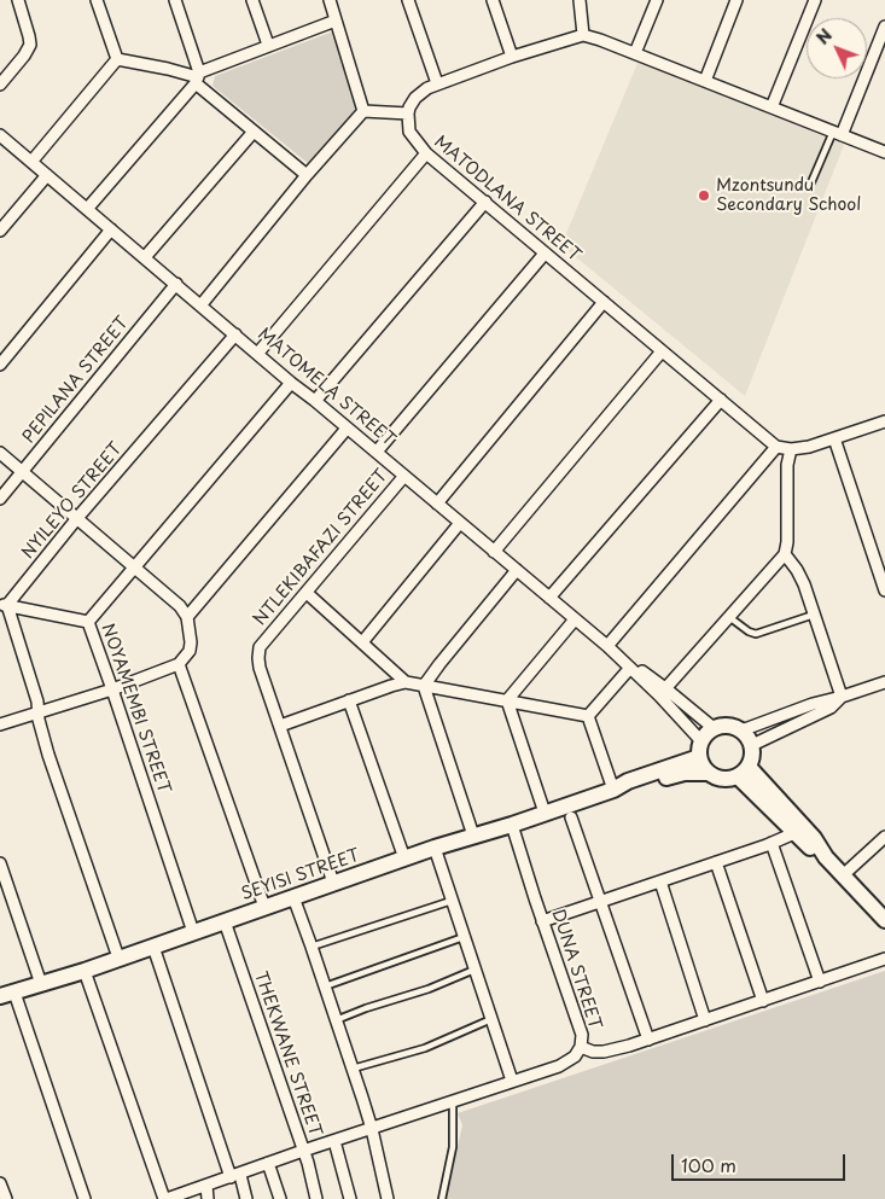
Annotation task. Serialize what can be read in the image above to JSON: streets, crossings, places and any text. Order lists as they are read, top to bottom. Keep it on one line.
{"streets":{"street":["MATODLANA STREET","PEPILANA STREET","MATOMELA STREET","NYILEYO STREET","NTLEKIBAFAZI STREET","NOYAMEMBI STREET","SEYISI STREET","DUNA STREET","THEKWANE STREET"]},"crossings":[["PEPILANA STREET","MATOMELA STREET"],["MATOMELA STREET","NYILEYO STREET"],["MATOMELA STREET","NTLEKIBAFAZI STREET"],["MATOMELA STREET","NOYAMEMBI STREET"],["MATOMELA STREET","SEYISI STREET"],["NTLEKIBAFAZI STREET","SEYISI STREET"],["NOYAMEMBI STREET","SEYISI STREET"],["SEYISI STREET","DUNA STREET"],["SEYISI STREET","THEKWANE STREET"],["DUNA STREET","THEKWANE STREET"]],"places":["Mzontsundu Secondary School"],"scale_bar":"100 m","north":"top left"}
